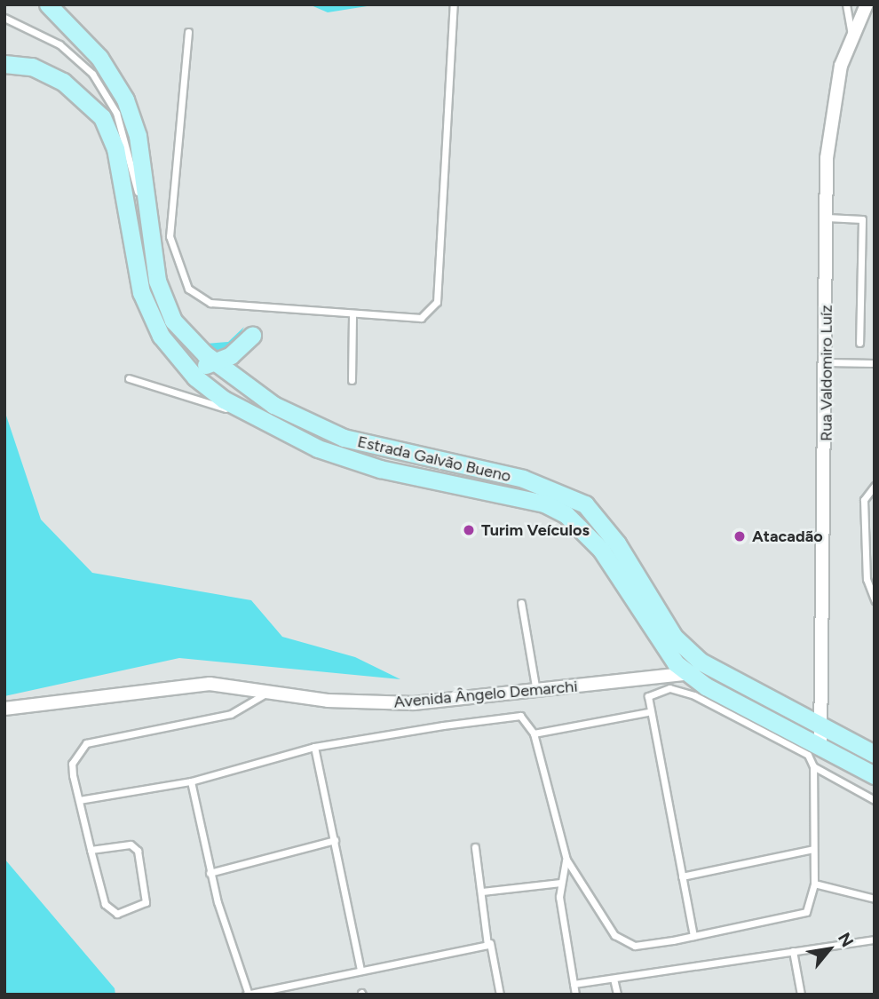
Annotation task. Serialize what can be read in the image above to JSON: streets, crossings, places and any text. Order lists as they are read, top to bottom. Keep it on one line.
{"streets":{"main road":["Estrada Galvão Bueno"],"street":["Rua Valdomiro Luíz","Avenida Ângelo Demarchi"]},"crossings":[["Estrada Galvão Bueno","Avenida Ângelo Demarchi"]],"places":["Turim Veículos","Atacadão"],"north":"top right"}
